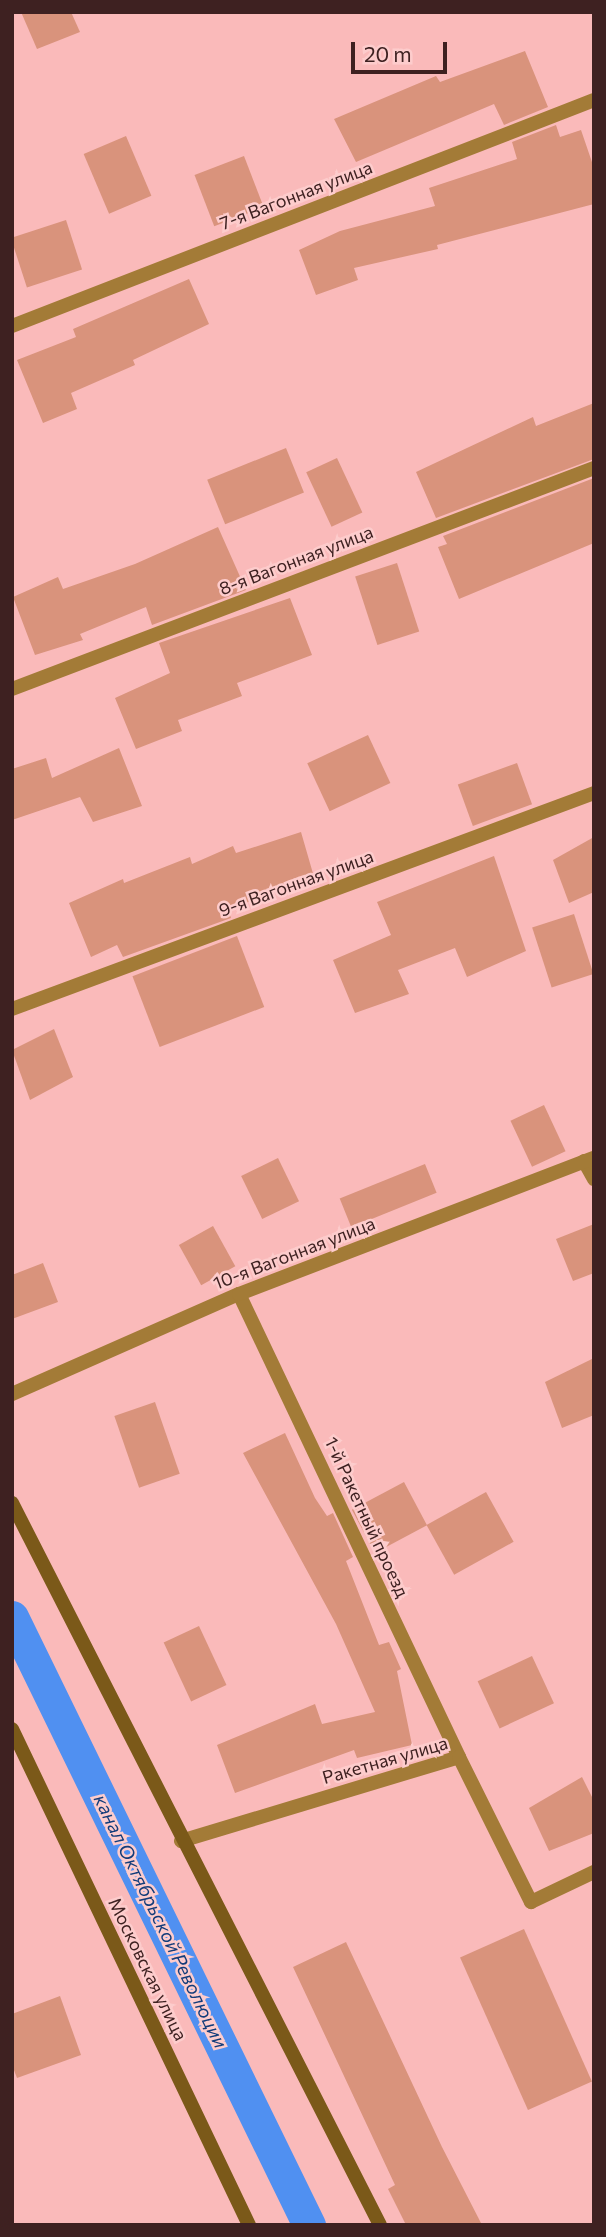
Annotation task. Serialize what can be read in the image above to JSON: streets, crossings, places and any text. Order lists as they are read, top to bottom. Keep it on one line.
{"streets":{"main road":["Московская улица"],"street":["7-я Вагонная улица","8-я Вагонная улица","9-я Вагонная улица","10-я Вагонная улица","1-й Ракетный проезд","Ракетная улица"]},"crossings":[["10-я Вагонная улица","1-й Ракетный проезд"],["1-й Ракетный проезд","Ракетная улица"]],"water":["канал Октябрьской Революции"],"scale_bar":"20 m"}
